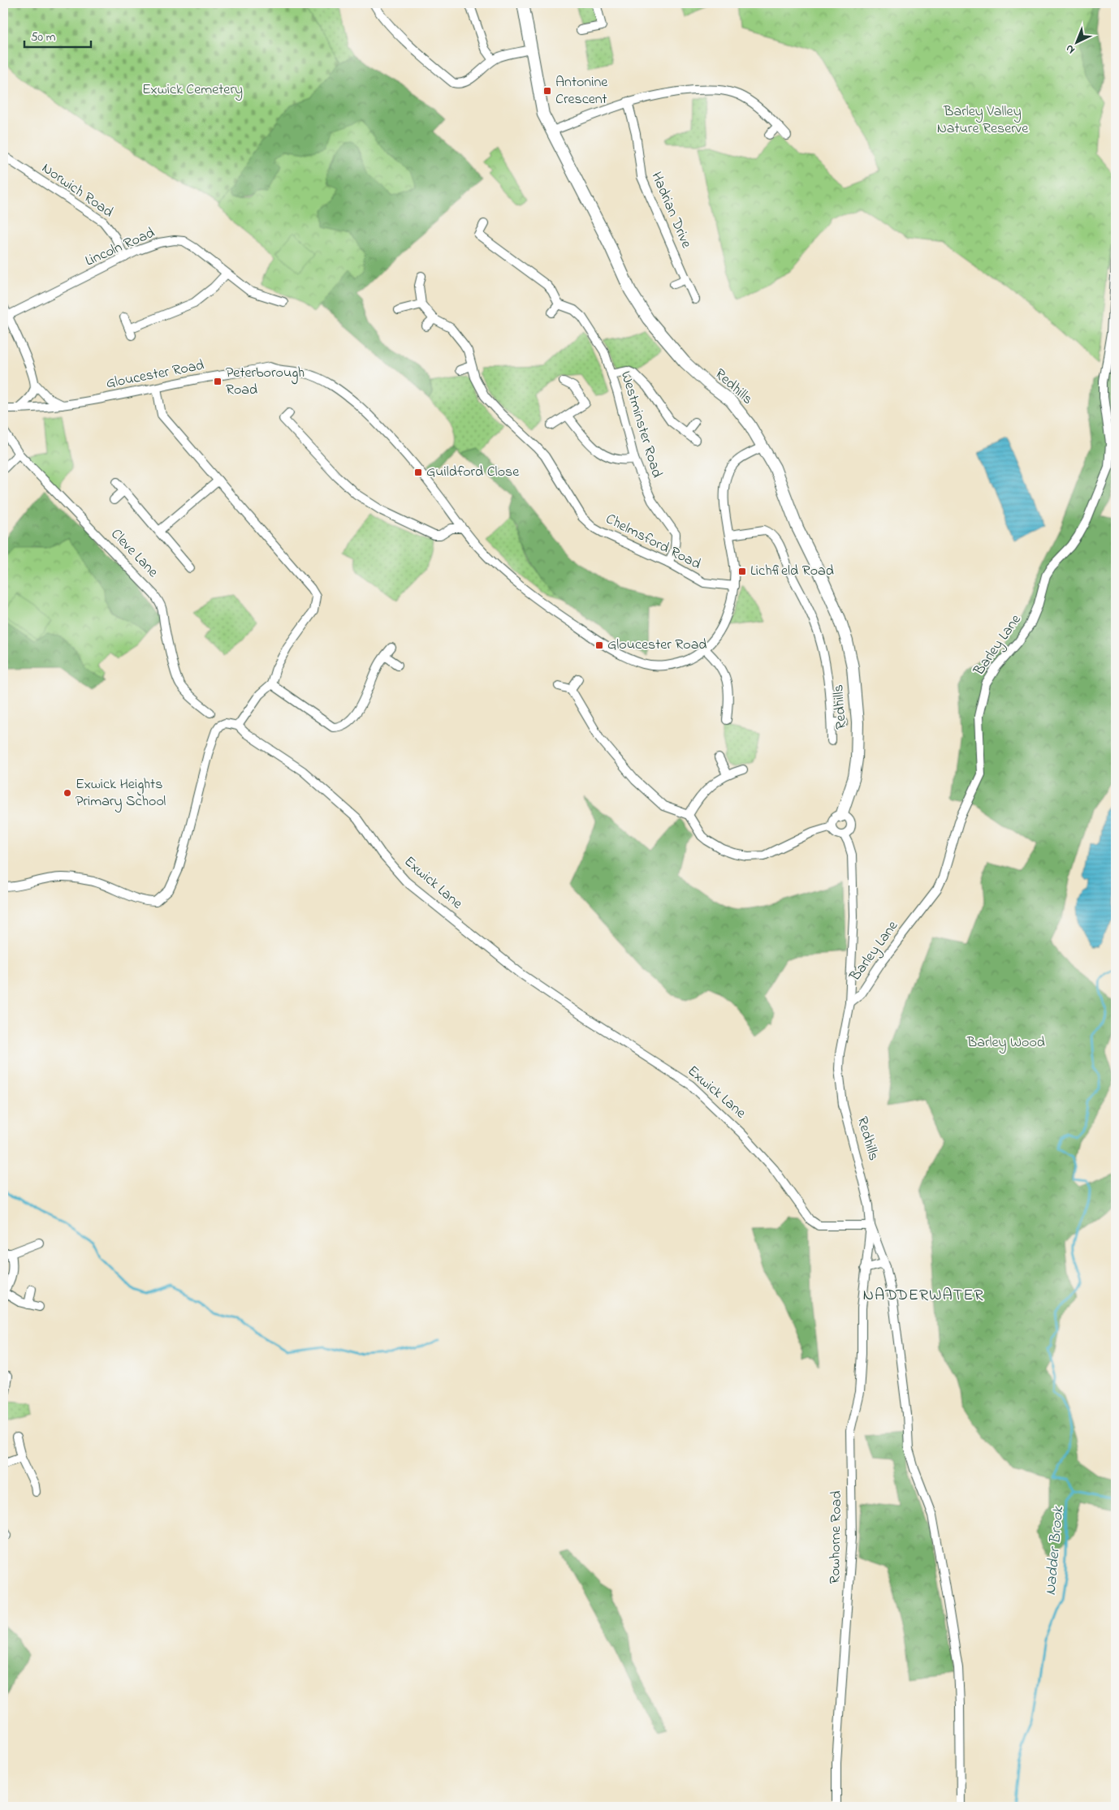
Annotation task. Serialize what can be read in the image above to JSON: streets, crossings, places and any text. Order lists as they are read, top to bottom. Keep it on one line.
{"streets":{"street":["Norwich Road","Hadrian Drive","Lincoln Road","Gloucester Road","Redhills","Westminster Road","Chelmsford Road","Cleve Lane","Barley Lane","Exwick Lane","Rowhorne Road"]},"crossings":[["Norwich Road","Lincoln Road"],["Redhills","Barley Lane"],["Redhills","Exwick Lane"],["Redhills","Rowhorne Road"],["Westminster Road","Chelmsford Road"],["Exwick Lane","Rowhorne Road"]],"districts":["NADDERWATER"],"water":["Nadder Brook"],"parks":["Exwick Cemetery","Barley Valley Nature Reserve","Barley Wood"],"places":{"transit":["Antonine Crescent","Peterborough Road","Guildford Close","Lichfield Road","Gloucester Road"],"other":["Exwick Heights Primary School"]},"scale_bar":"50 m","north":"bottom left"}
